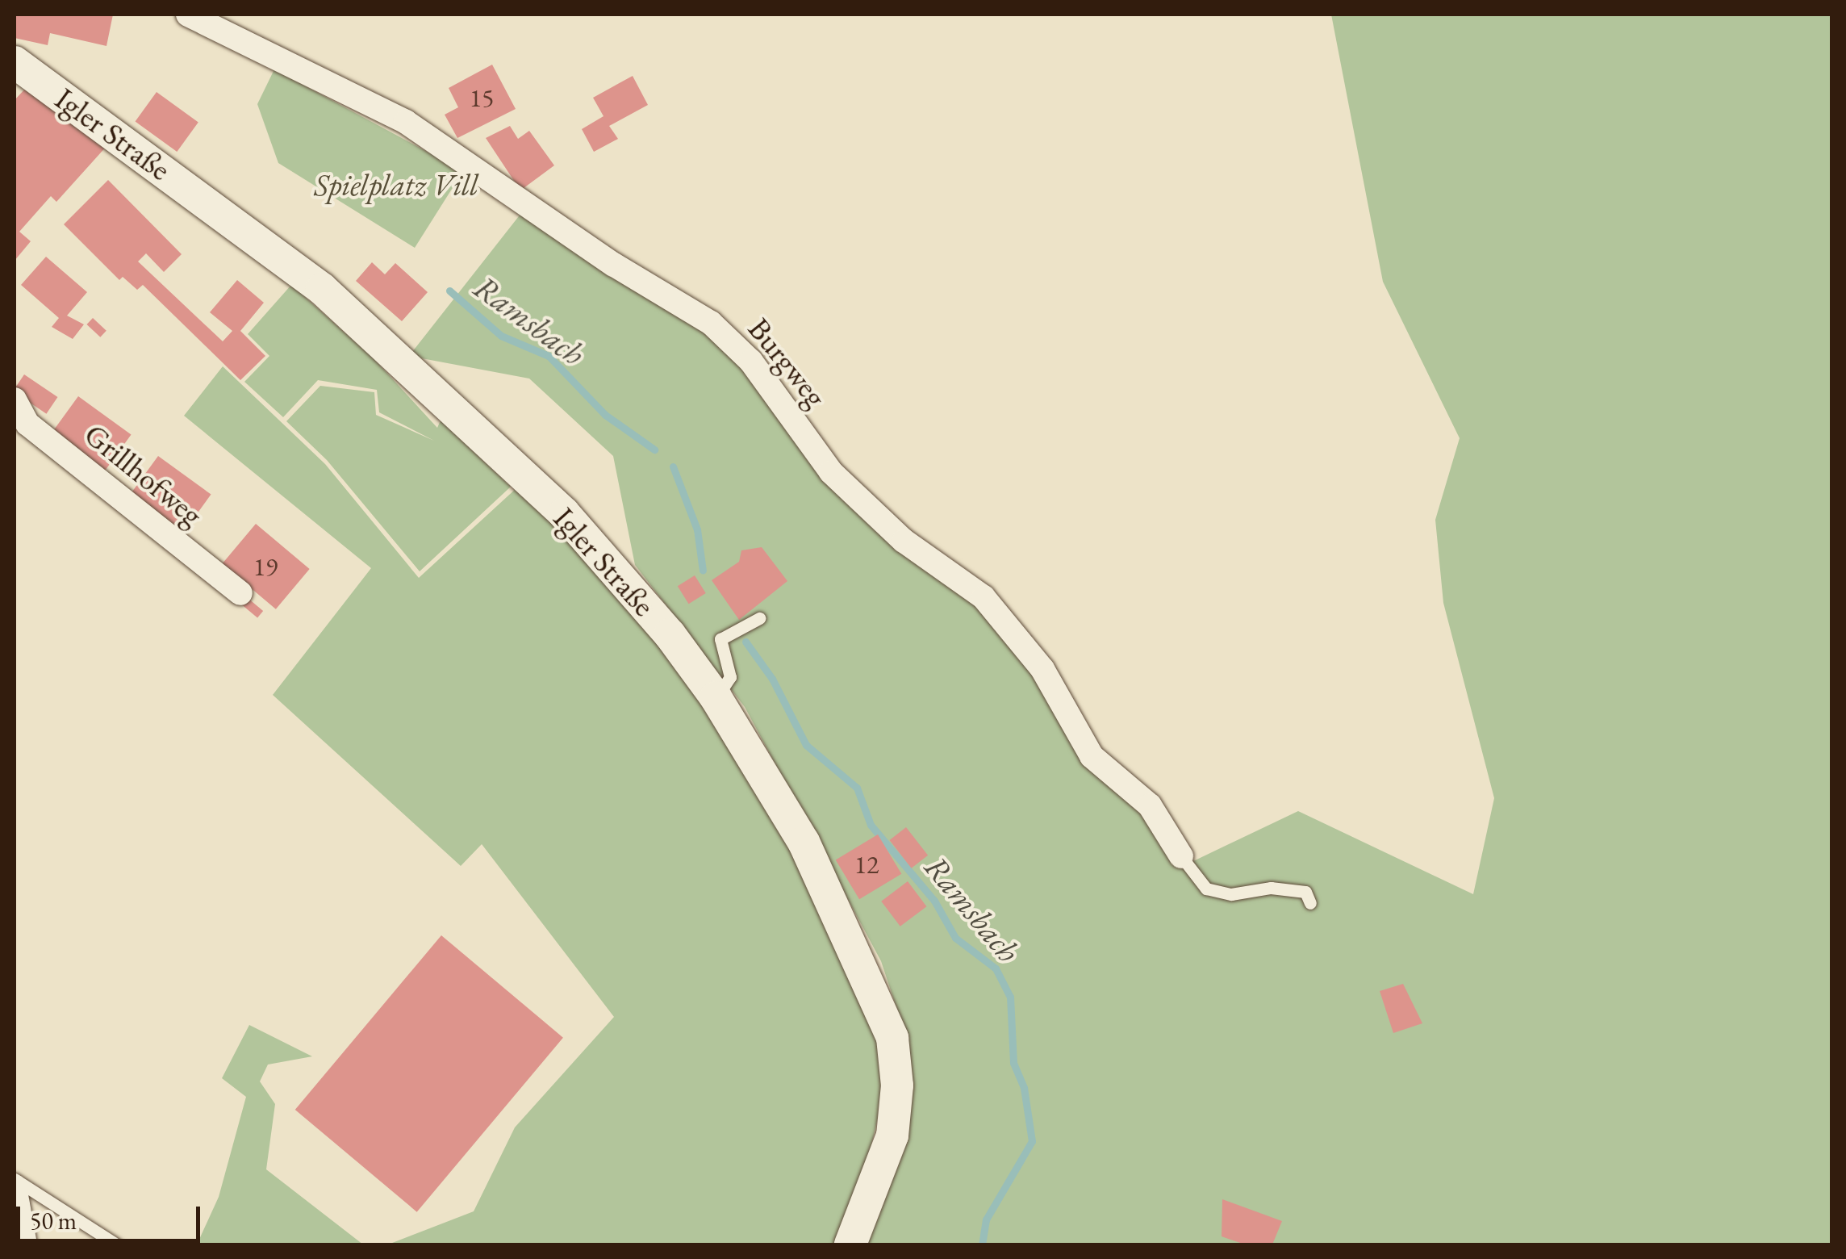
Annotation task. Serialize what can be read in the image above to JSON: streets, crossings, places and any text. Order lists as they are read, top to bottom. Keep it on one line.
{"streets":{"main road":["Igler Straße"],"street":["Burgweg","Grillhofweg"]},"water":["Ramsbach"],"parks":["Spielplatz Vill"],"house_numbers":["15","19","12"],"scale_bar":"50 m"}
